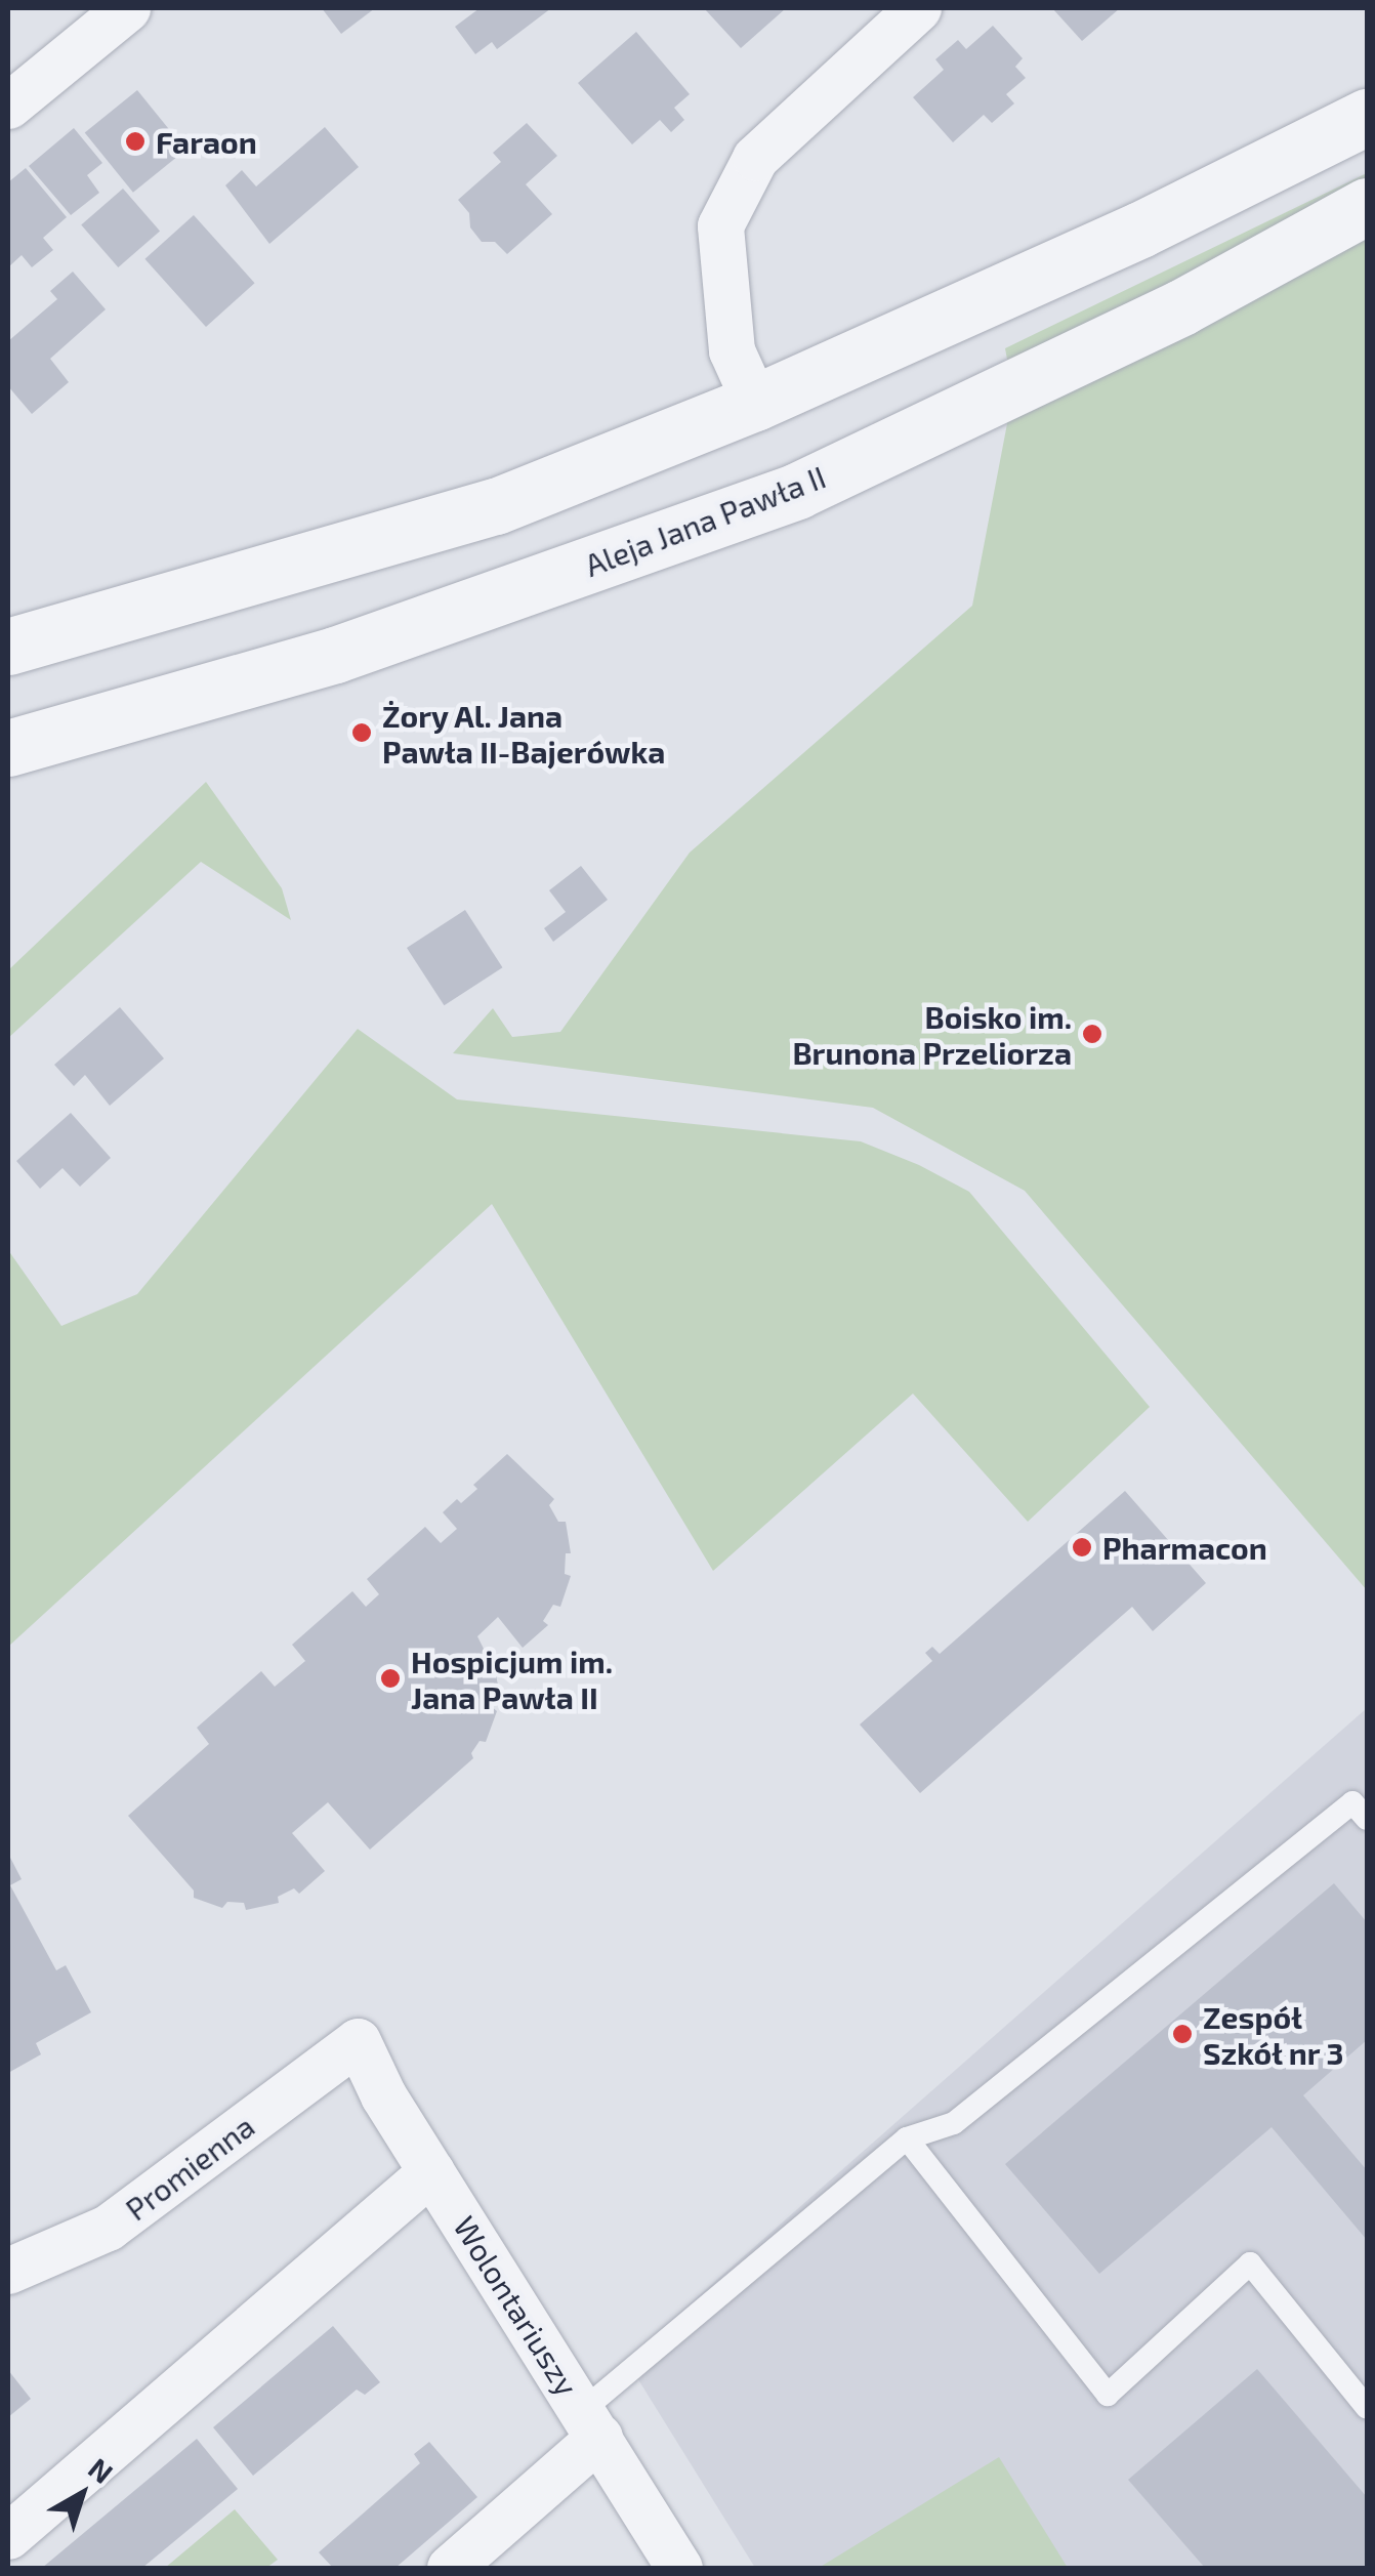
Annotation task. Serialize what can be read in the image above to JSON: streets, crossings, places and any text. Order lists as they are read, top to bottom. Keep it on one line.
{"streets":{"street":["Aleja Jana Pawła II","Promienna","Wolontariuszy"]},"crossings":[["Promienna","Wolontariuszy"]],"places":["Faraon","Żory Al. Jana Pawła II-Bajerówka","Boisko im. Brunona Przeliorza","Pharmacon","Hospicjum im. Jana Pawła II","Zespół Szkół nr 3"],"north":"top right"}
